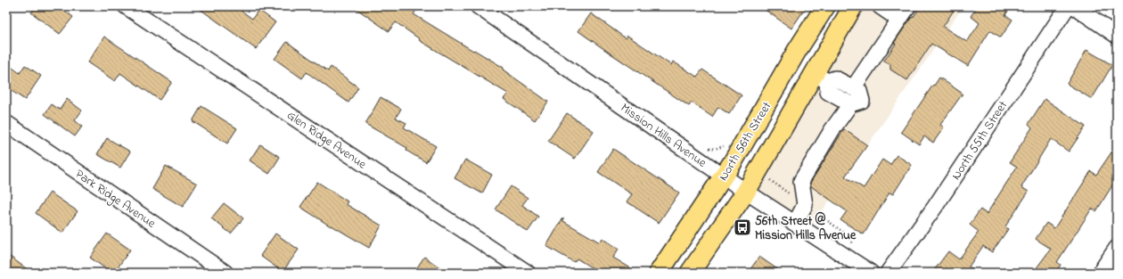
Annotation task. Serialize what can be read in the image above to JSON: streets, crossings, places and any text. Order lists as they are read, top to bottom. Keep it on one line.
{"streets":{"main road":["North 56th Street"],"street":["Mission Hills Avenue","Glen Ridge Avenue","North 55th Street","Park Ridge Avenue"]},"crossings":[["Mission Hills Avenue","North 56th Street"]],"places":{"bus stop":["56th Street @ Mission Hills Avenue"]}}
